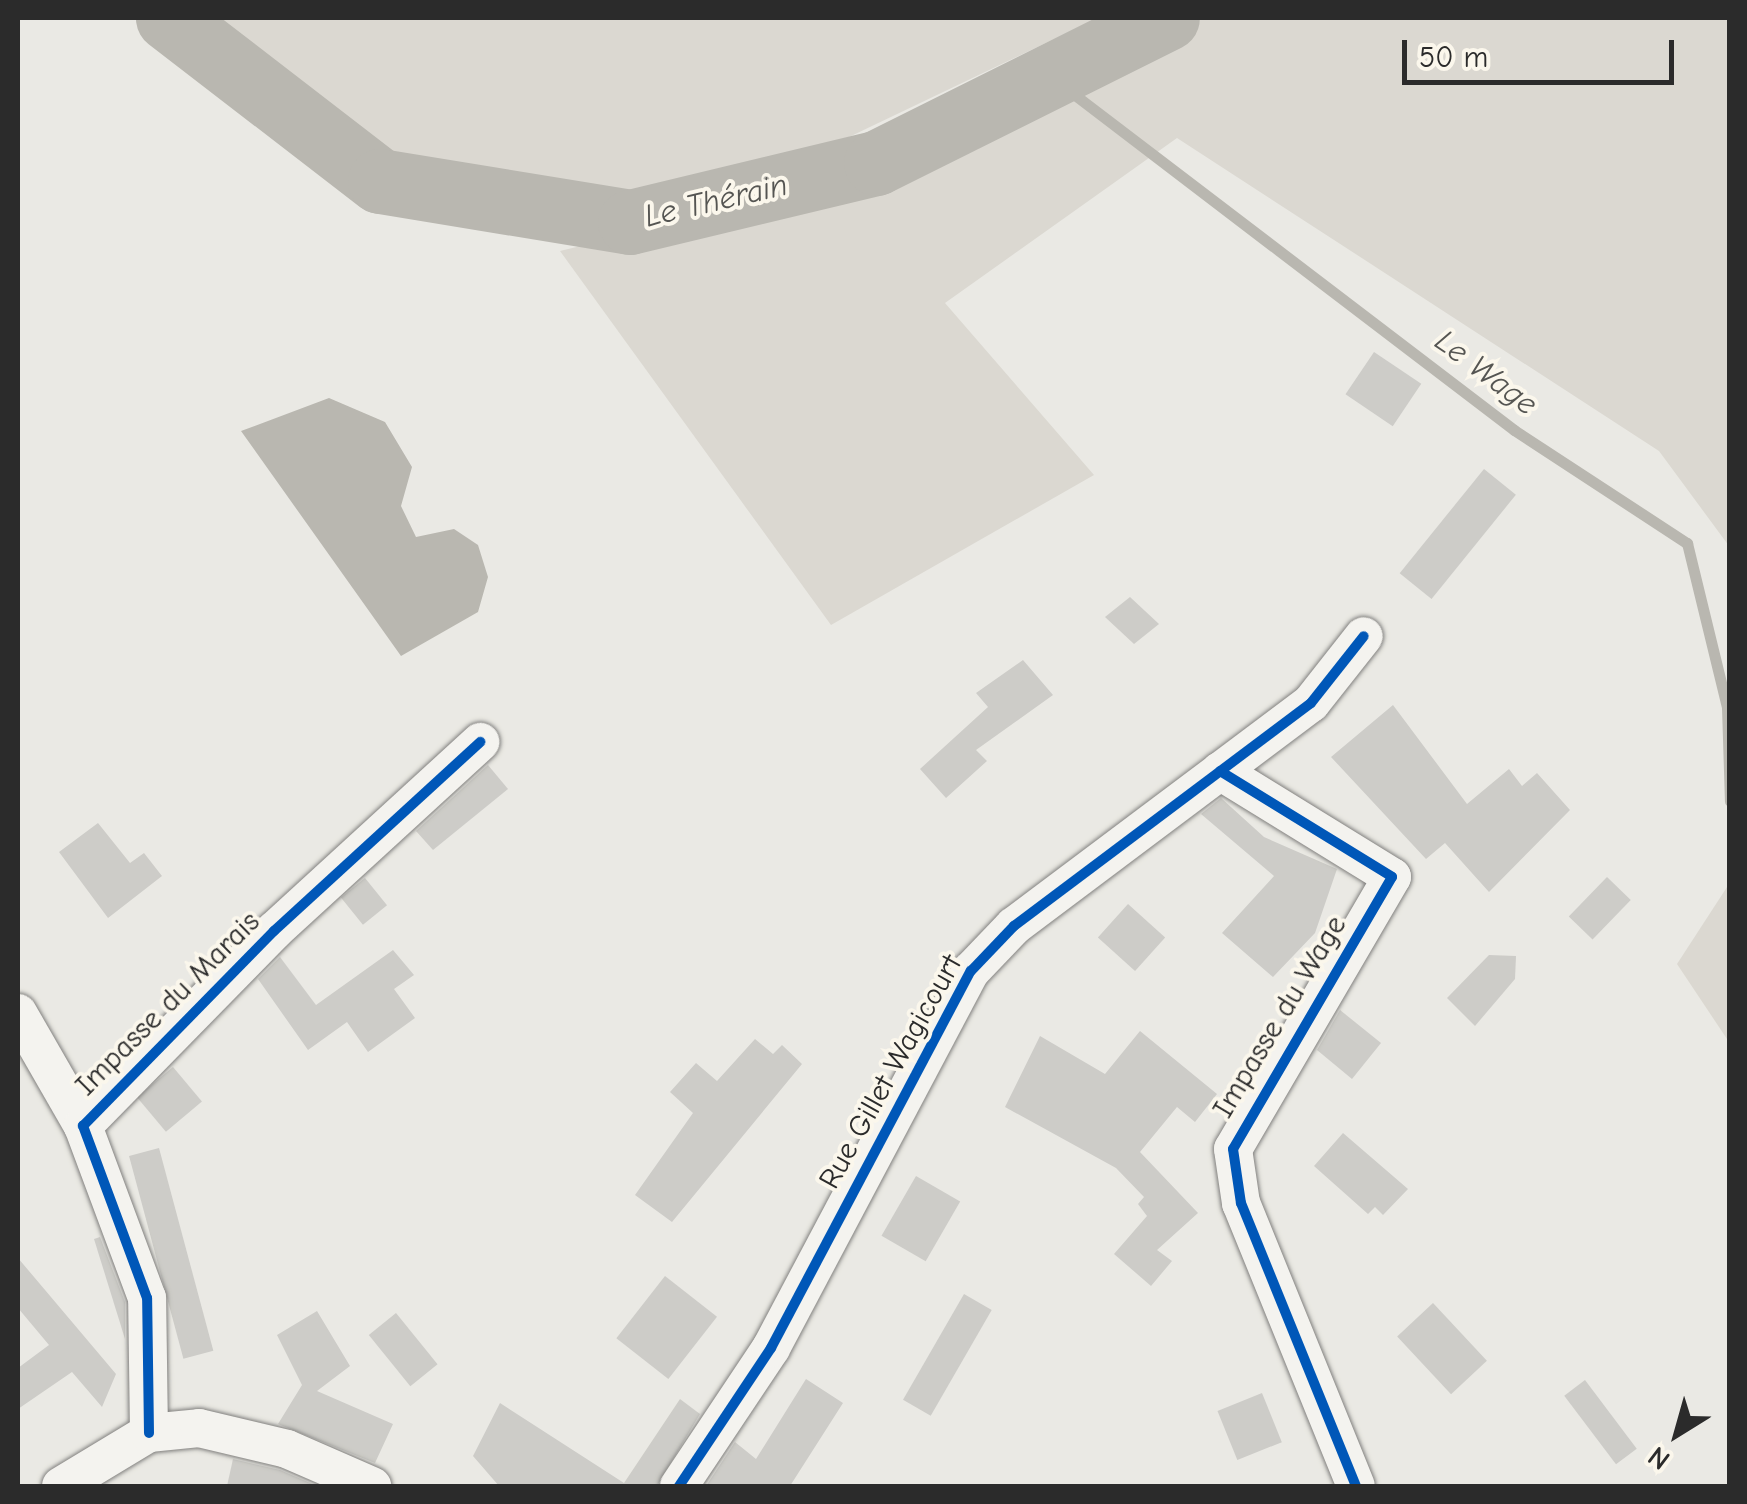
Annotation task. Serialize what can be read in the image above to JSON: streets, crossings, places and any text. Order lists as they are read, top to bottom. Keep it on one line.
{"streets":{"street":["Impasse du Marais","Impasse du Wage","Rue Gillet Wagicourt"]},"crossings":[["Impasse du Wage","Rue Gillet Wagicourt"]],"water":["Le Thérain","Le Wage"],"scale_bar":"50 m","north":"bottom left"}
